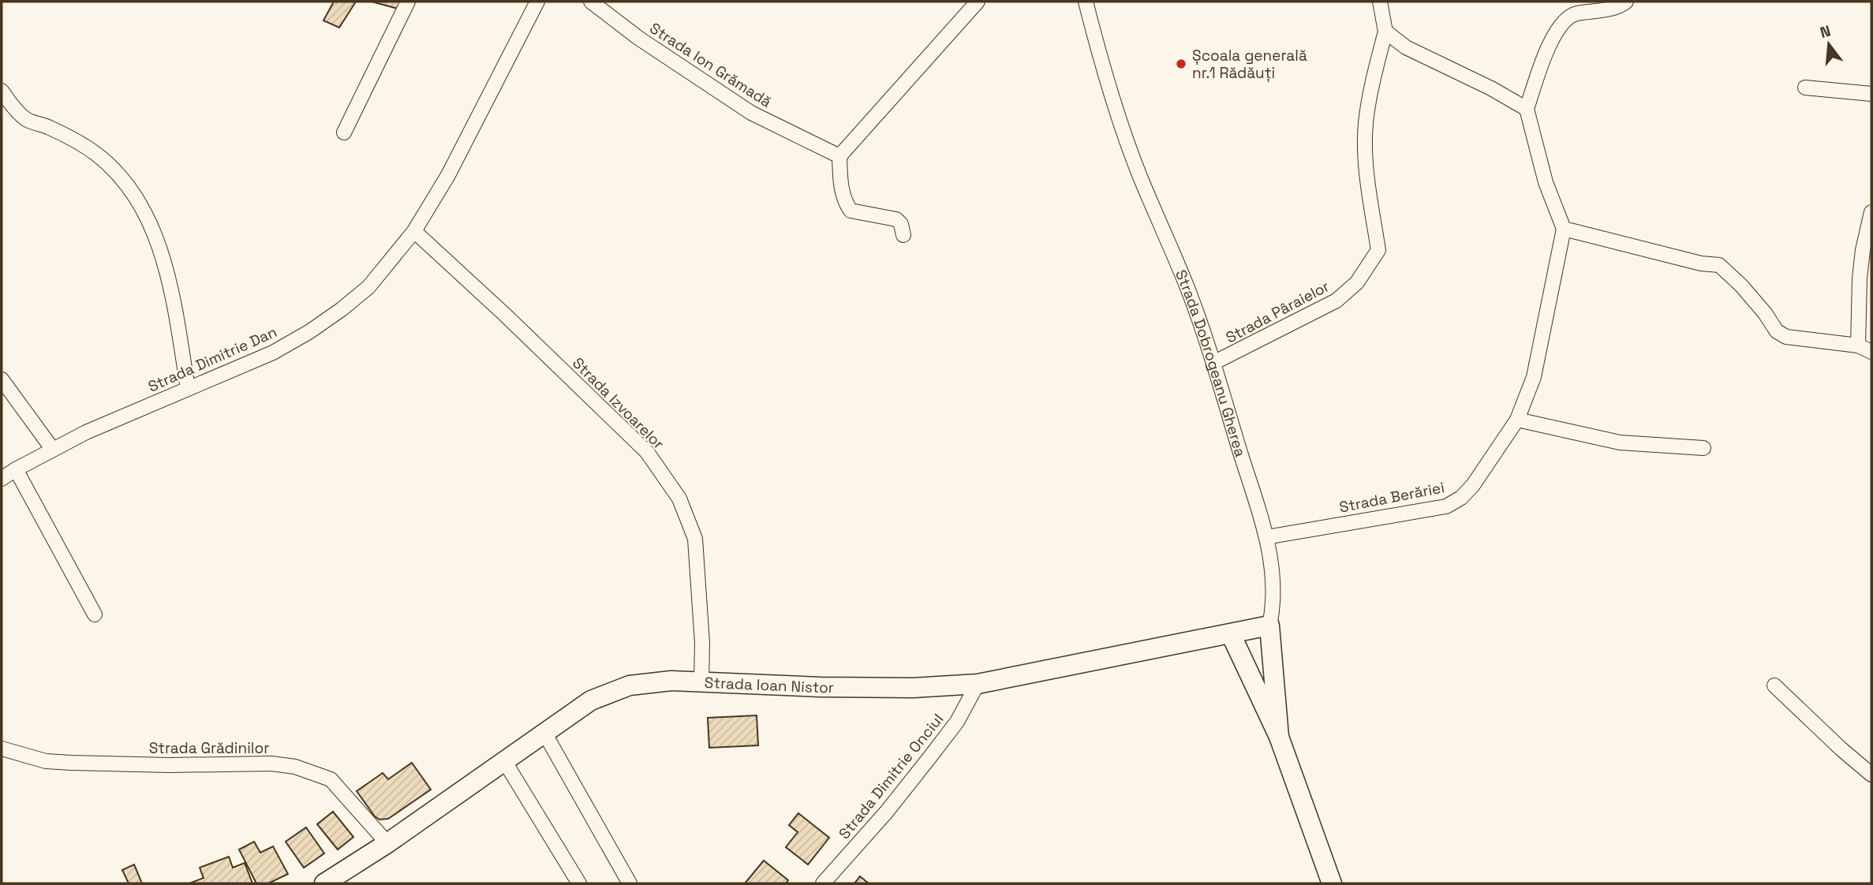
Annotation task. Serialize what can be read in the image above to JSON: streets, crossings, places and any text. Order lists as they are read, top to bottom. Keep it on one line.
{"streets":{"street":["Strada Ion Grămadă","Strada Pâraielor","Strada Dimitrie Dan","Strada Dobrogeanu Gherea","Strada Izvoarelor","Strada Berăriei","Strada Ioan Nistor","Strada Grădinilor","Strada Dimitrie Onciul"]},"crossings":[["Strada Pâraielor","Strada Dobrogeanu Gherea"],["Strada Dimitrie Dan","Strada Izvoarelor"],["Strada Dobrogeanu Gherea","Strada Berăriei"],["Strada Dobrogeanu Gherea","Strada Ioan Nistor"],["Strada Izvoarelor","Strada Ioan Nistor"],["Strada Ioan Nistor","Strada Grădinilor"],["Strada Ioan Nistor","Strada Dimitrie Onciul"]],"places":["Școala generală nr.1 Rădăuți"],"north":"top"}
